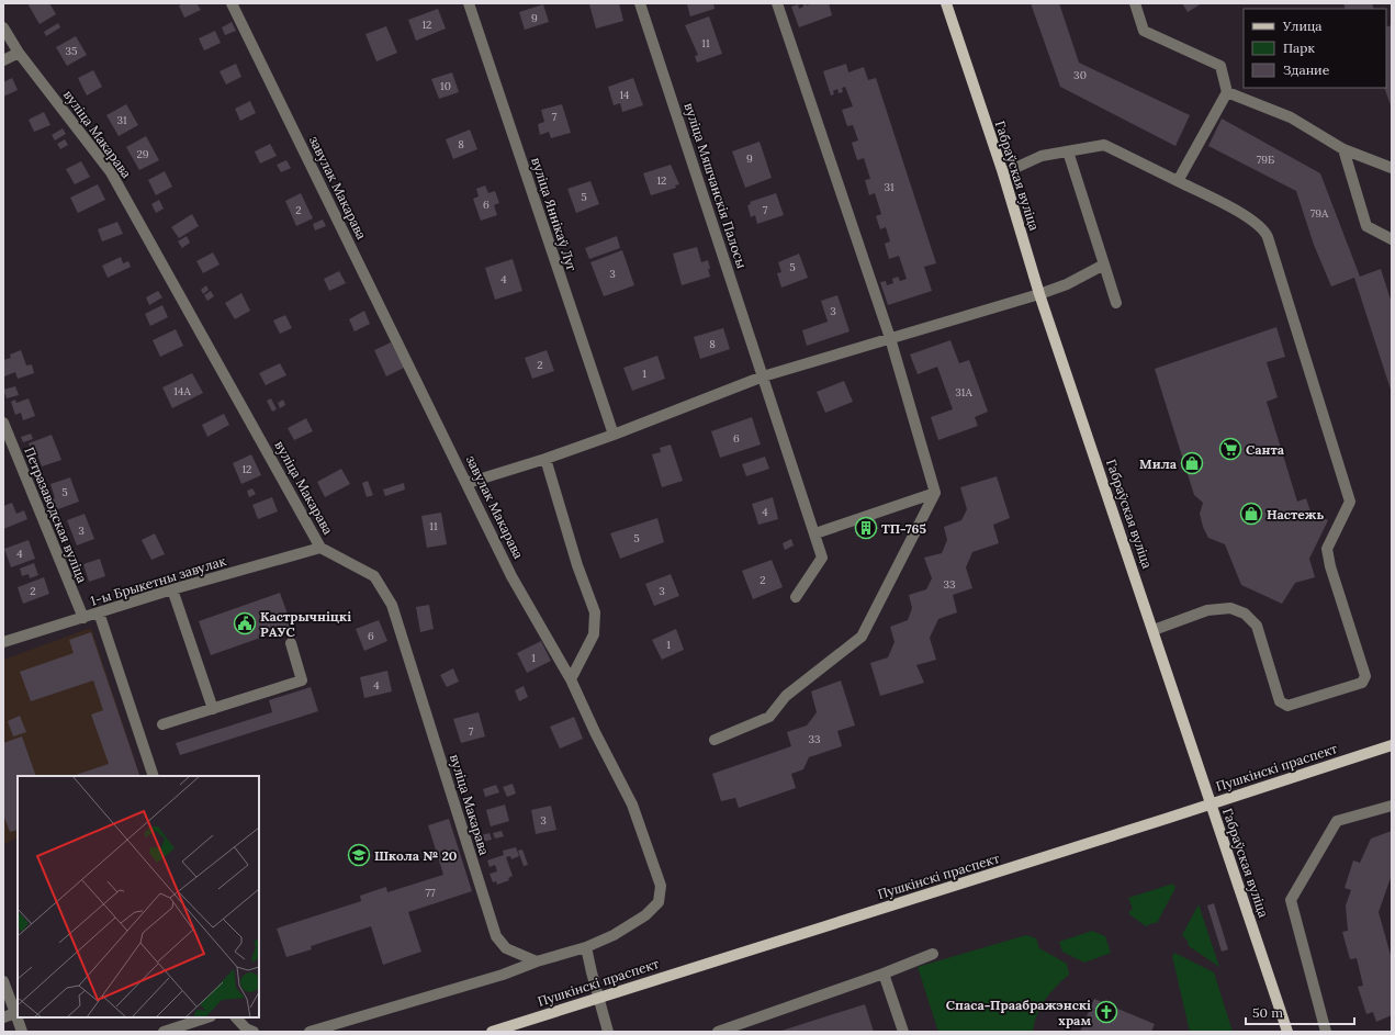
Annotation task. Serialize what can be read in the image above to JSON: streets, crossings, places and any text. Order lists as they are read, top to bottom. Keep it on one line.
{"streets":{"main road":["Габраўская вуліца","Пушкінскі праспект"],"street":["вуліца Макарава","вуліца Мяшчанскія Палосы","завулак Макарава","вуліца Яннікаў Луг","Петразаводская вуліца","1-ы Брыкетны завулак"]},"crossings":[["вуліца Макарава","1-ы Брыкетны завулак"],["Габраўская вуліца","Пушкінскі праспект"],["Петразаводская вуліца","1-ы Брыкетны завулак"]],"places":{"supermarket":["Санта"],"shop":["Мила","Настежь"],"building":["ТП-765"],"public building":["Кастрычніцкі РАУС"],"school or university":["Школа № 20"],"church":["Спаса-Праабражэнскі храм"]},"house_numbers":["9","12","11","35","30","10","14","7","31","8","29","9","79Б","12","31","5","6","2","7","79А","5","3","4","3","8","2","1","14А","31А","6","12","5","4","11","3","5","4","2","33","2","3","6","1","1","4","7","33","3","77"],"legend":["Улица","Парк","Здание"],"scale_bar":"50 m"}
